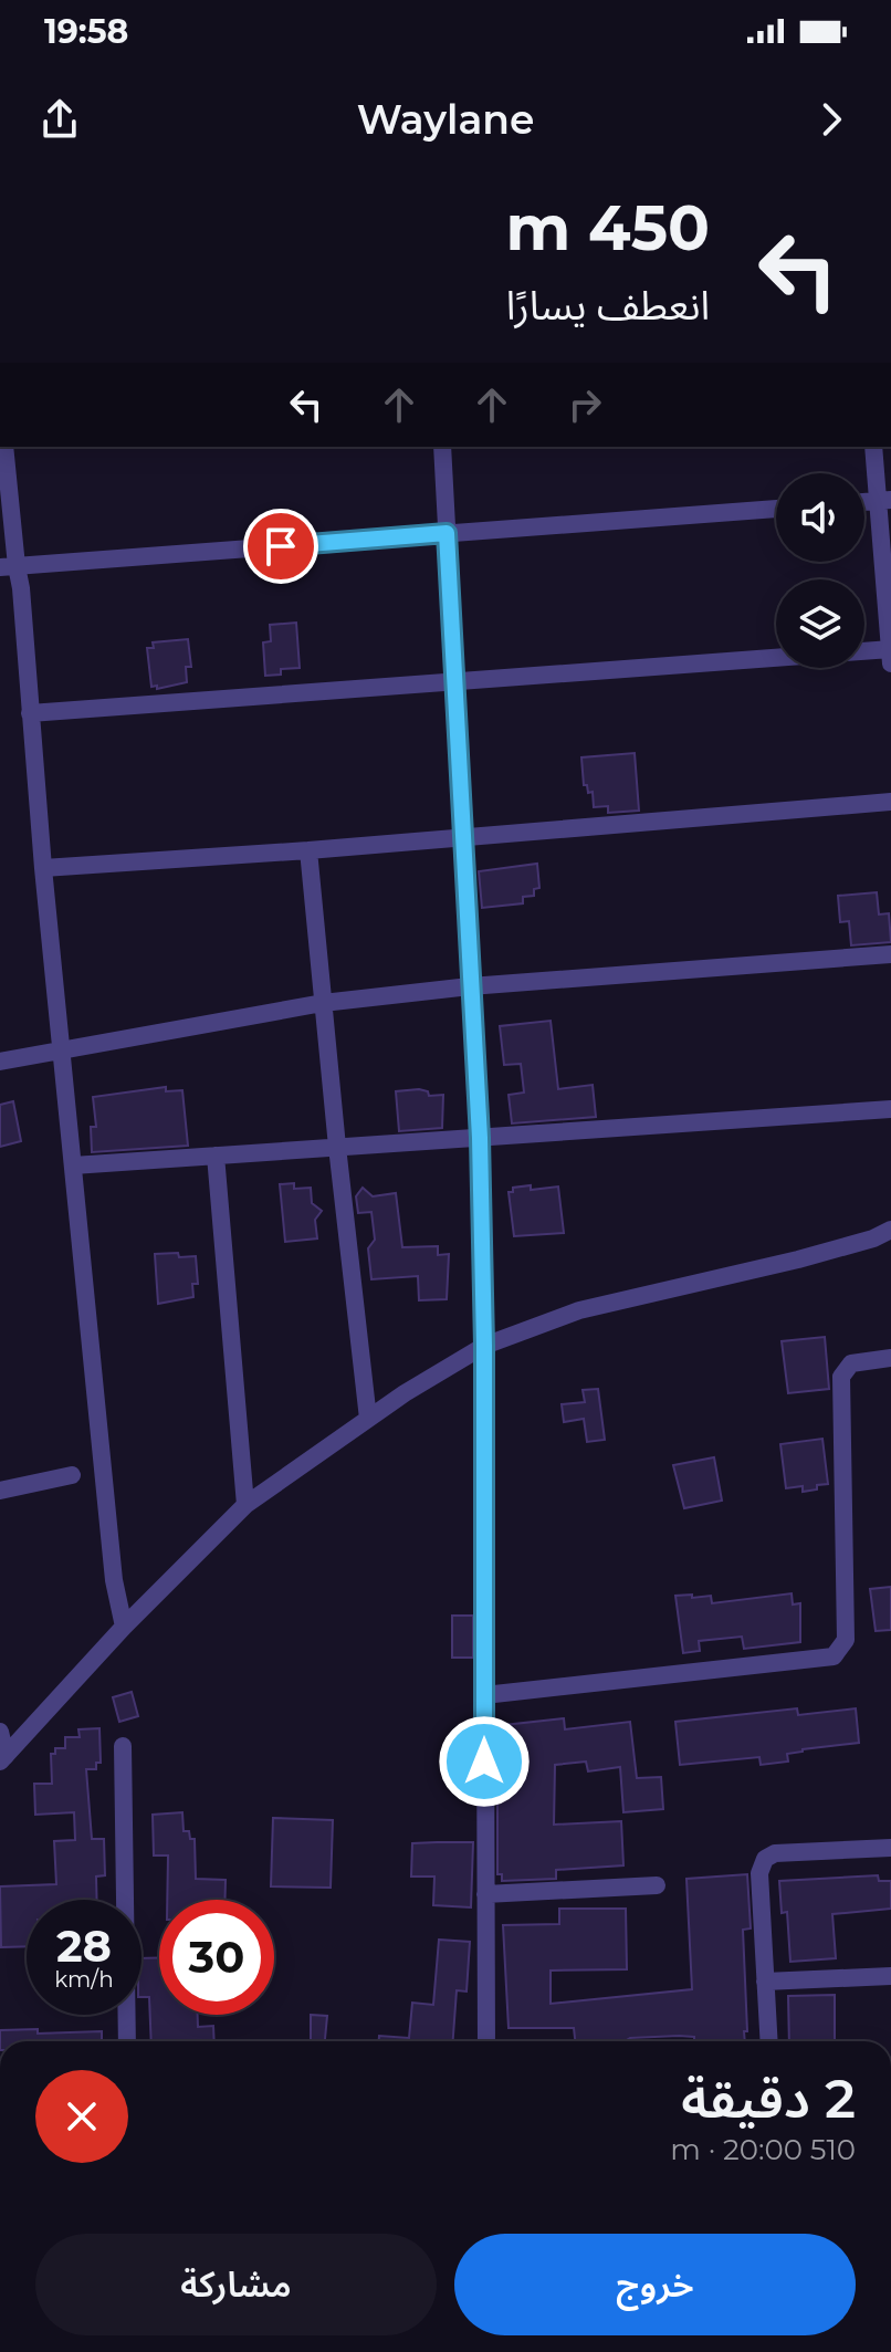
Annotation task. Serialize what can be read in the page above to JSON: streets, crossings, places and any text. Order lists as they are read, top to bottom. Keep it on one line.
{"page":{"status":"19:58","header":"Waylane","turn":["450 m","انعطف يسارًا"],"speed":"28 km/h","limit":"30","heading":["2 دقيقة","510 m · 20:00"],"buttons":["خروج","مشاركة"]}}
